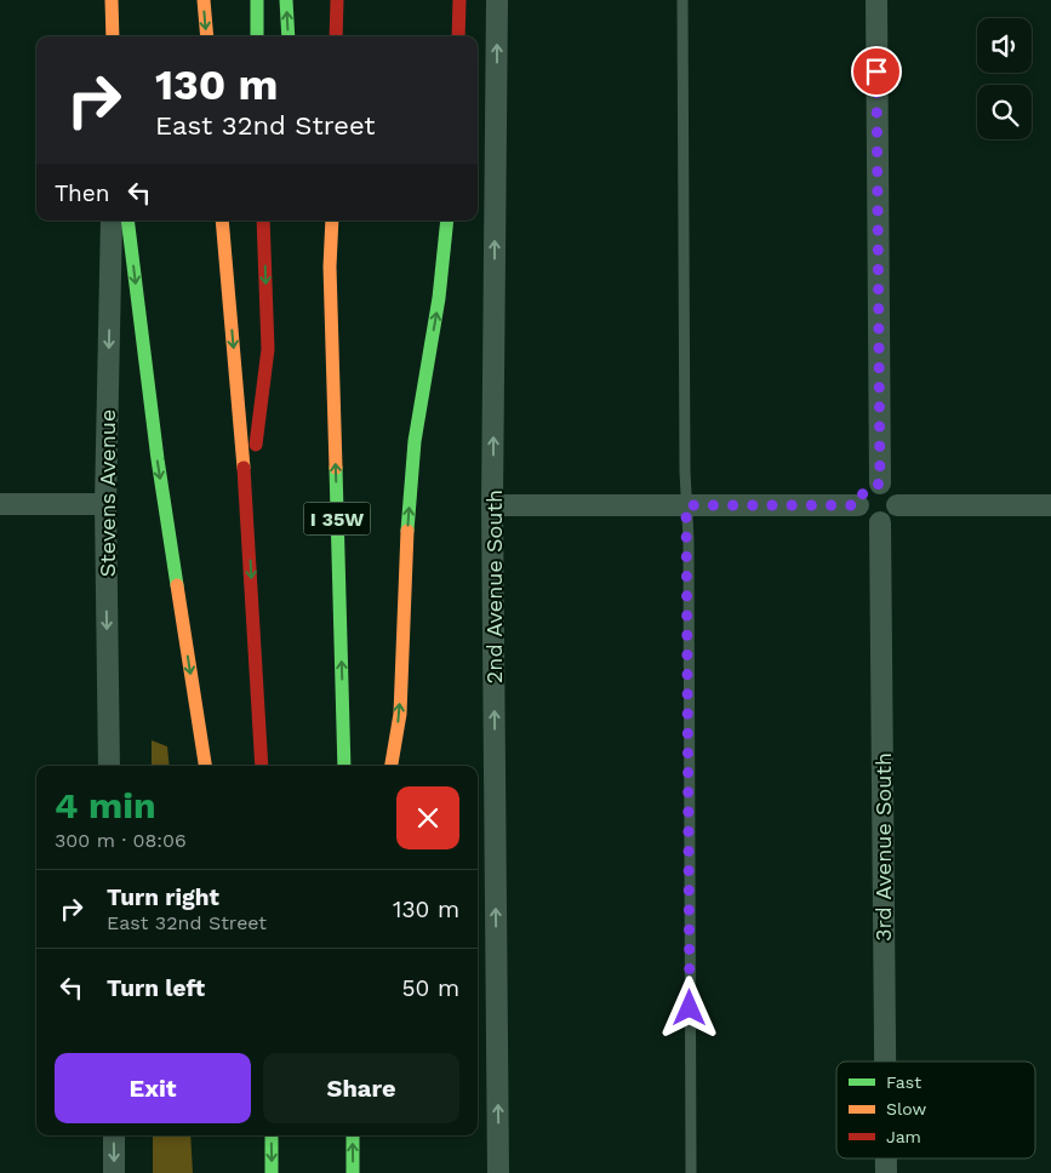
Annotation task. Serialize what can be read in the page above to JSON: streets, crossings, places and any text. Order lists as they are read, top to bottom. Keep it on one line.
{"streets":{"main road":["I 35W"],"street":["Stevens Avenue","2nd Avenue South","3rd Avenue South"]},"one_way":["Stevens Avenue","2nd Avenue South"],"legend":["Fast","Slow","Jam"],"page":{"turn":["130 m","East 32nd Street"],"then":"Then","heading":["4 min","300 m · 08:06"],"list":[{"name":"Turn right","note":"East 32nd Street","value":"130 m"},{"name":"Turn left","value":"50 m"}],"buttons":["Exit","Share"]}}
